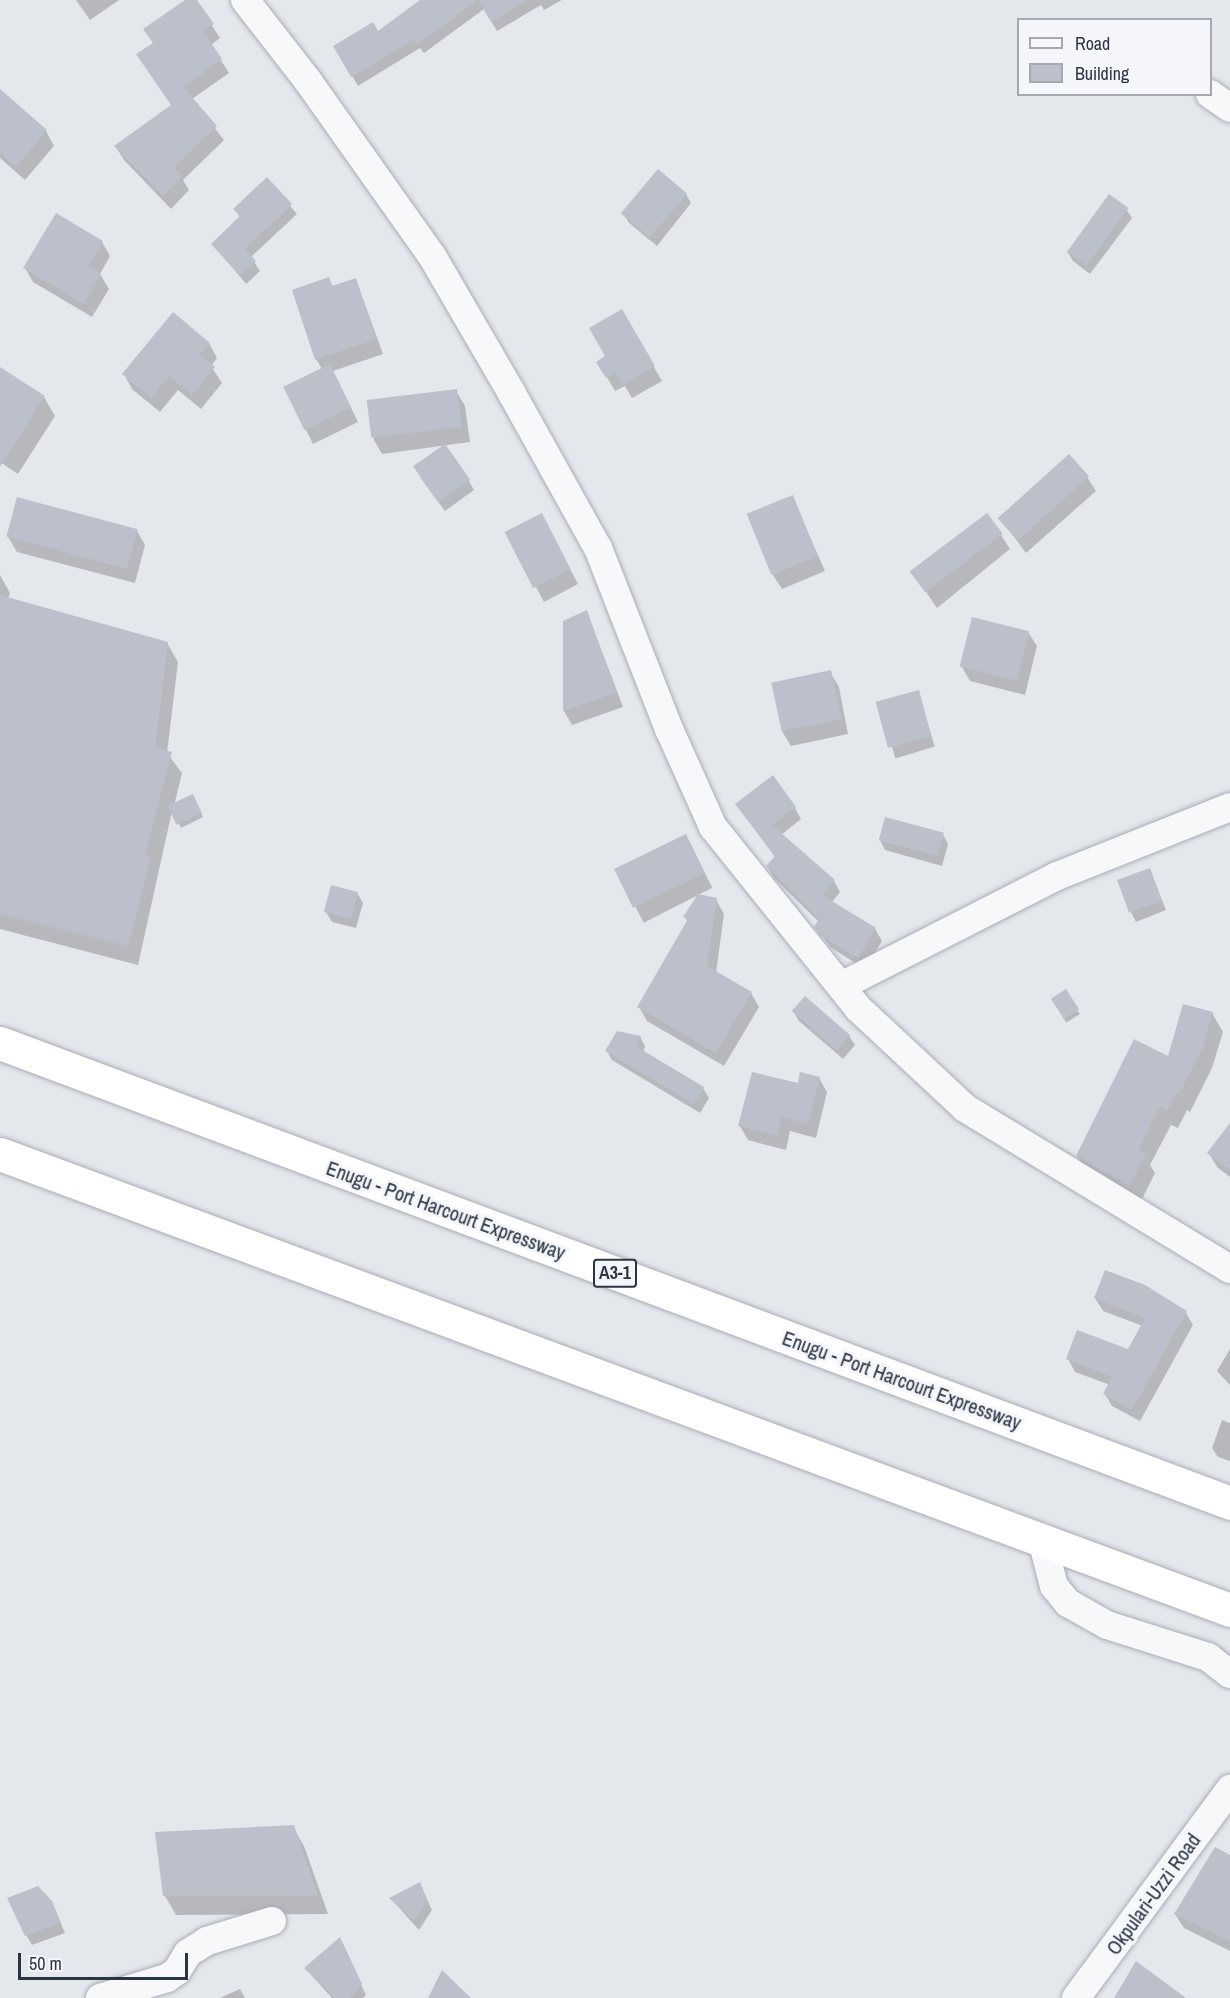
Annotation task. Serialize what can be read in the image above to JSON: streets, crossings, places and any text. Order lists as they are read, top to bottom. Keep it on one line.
{"streets":{"highway":["Enugu - Port Harcourt Expressway","A3-1"],"street":["Okpulari-Uzzi Road"]},"legend":["Road","Building"],"scale_bar":"50 m"}
